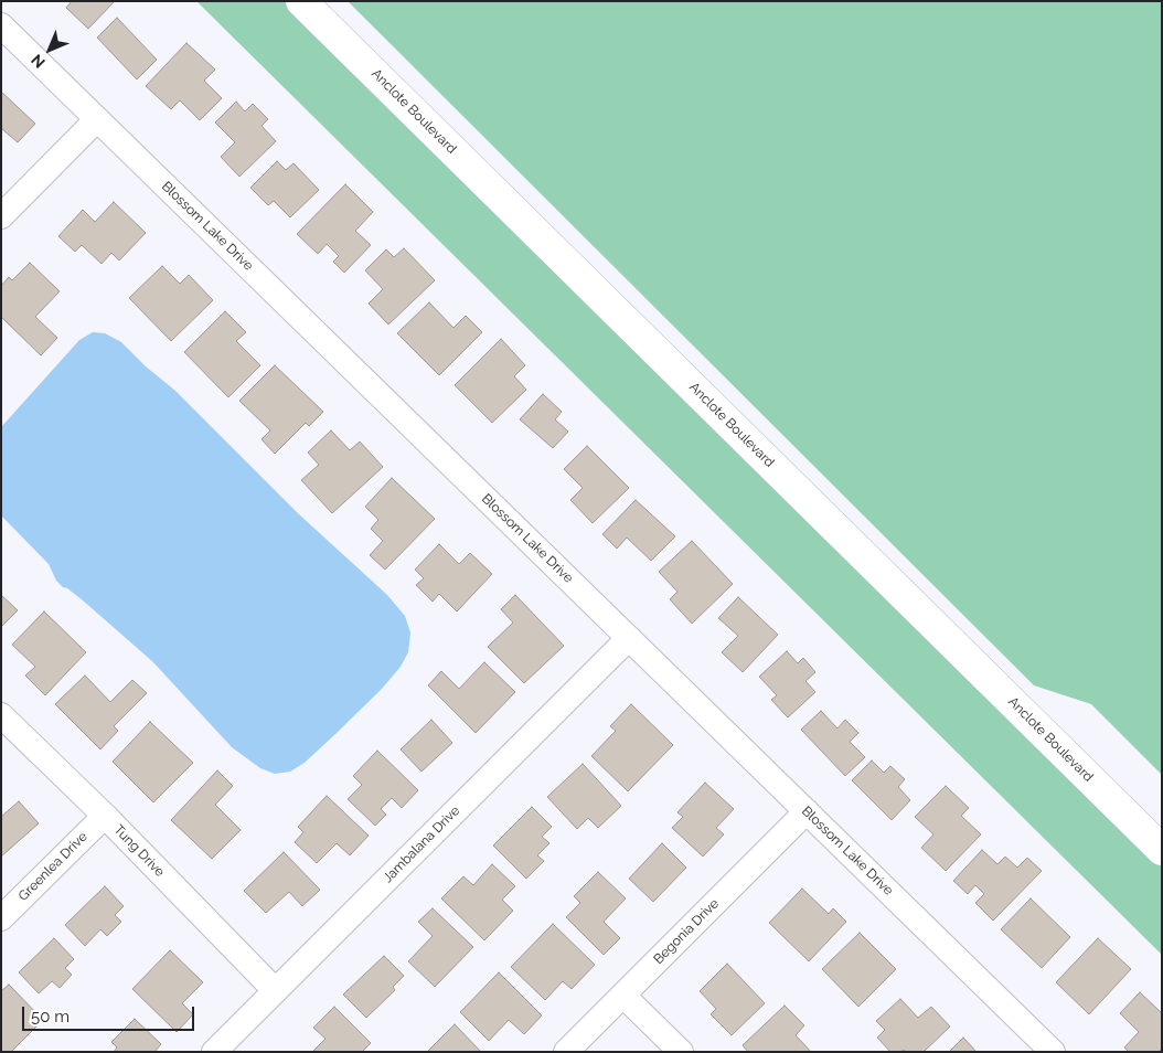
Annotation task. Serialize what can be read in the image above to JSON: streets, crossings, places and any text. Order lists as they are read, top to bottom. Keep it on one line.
{"streets":{"street":["Anclote Boulevard","Blossom Lake Drive","Jambalana Drive","Tung Drive","Greenlea Drive","Begonia Drive"]},"crossings":[["Blossom Lake Drive","Jambalana Drive"],["Blossom Lake Drive","Begonia Drive"],["Jambalana Drive","Tung Drive"],["Tung Drive","Greenlea Drive"]],"scale_bar":"50 m","north":"bottom left"}
